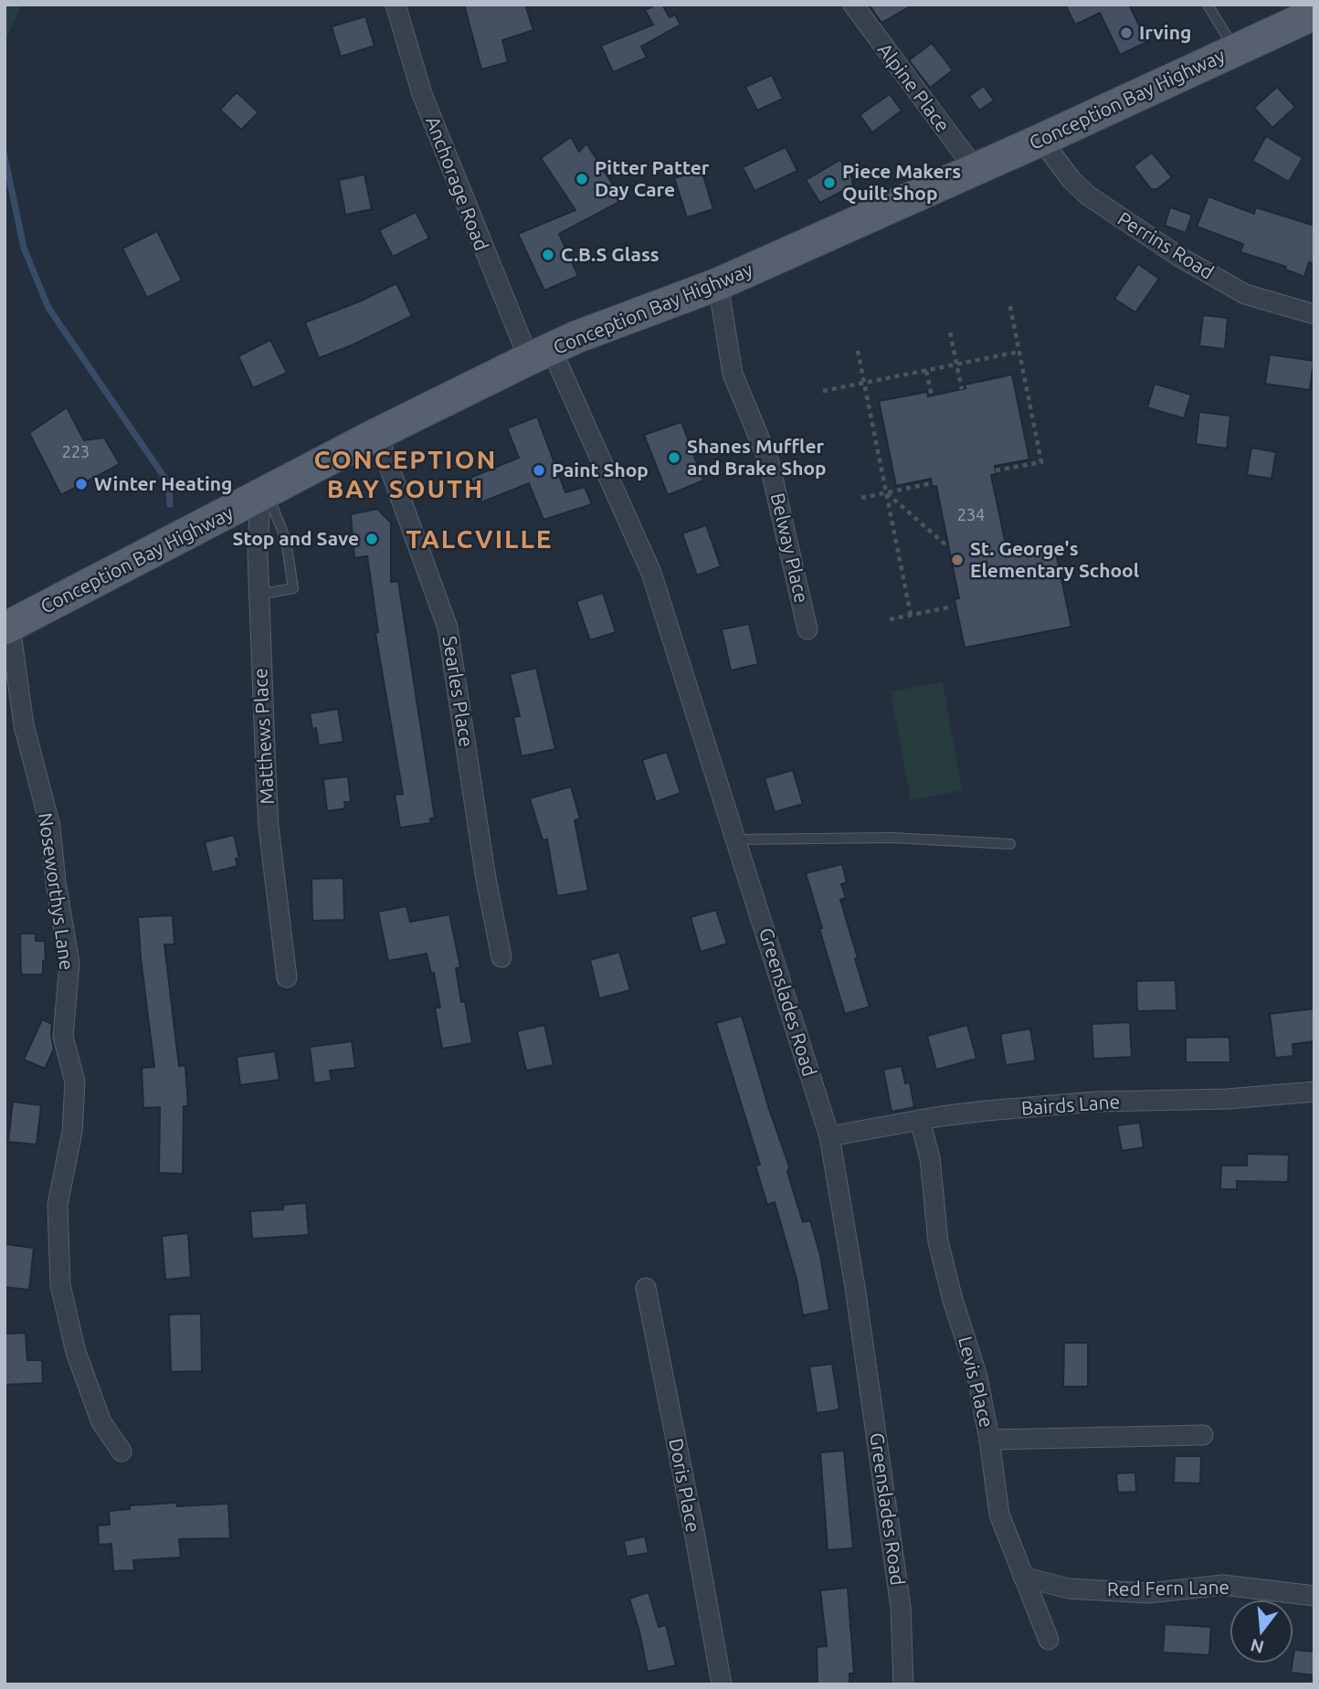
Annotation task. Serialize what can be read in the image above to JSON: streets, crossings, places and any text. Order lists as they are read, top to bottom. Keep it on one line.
{"streets":{"main road":["Conception Bay Highway"],"street":["Alpine Place","Anchorage Road","Perrins Road","Belway Place","Searles Place","Matthews Place","Noseworthys Lane","Greenslades Road","Bairds Lane","Levis Place","Doris Place","Red Fern Lane"]},"crossings":[["Alpine Place","Conception Bay Highway"],["Conception Bay Highway","Anchorage Road"],["Conception Bay Highway","Perrins Road"],["Conception Bay Highway","Belway Place"],["Conception Bay Highway","Searles Place"],["Conception Bay Highway","Matthews Place"],["Conception Bay Highway","Noseworthys Lane"],["Conception Bay Highway","Greenslades Road"],["Anchorage Road","Greenslades Road"],["Greenslades Road","Bairds Lane"],["Bairds Lane","Levis Place"],["Levis Place","Red Fern Lane"]],"districts":["CONCEPTION BAY SOUTH","TALCVILLE"],"places":["Irving","Pitter Patter Day Care","Piece Makers Quilt Shop","C.B.S Glass","Shanes Muffler and Brake Shop","Paint Shop","Winter Heating","Stop and Save","St. George's Elementary School"],"house_numbers":["223","234"],"north":"bottom"}
